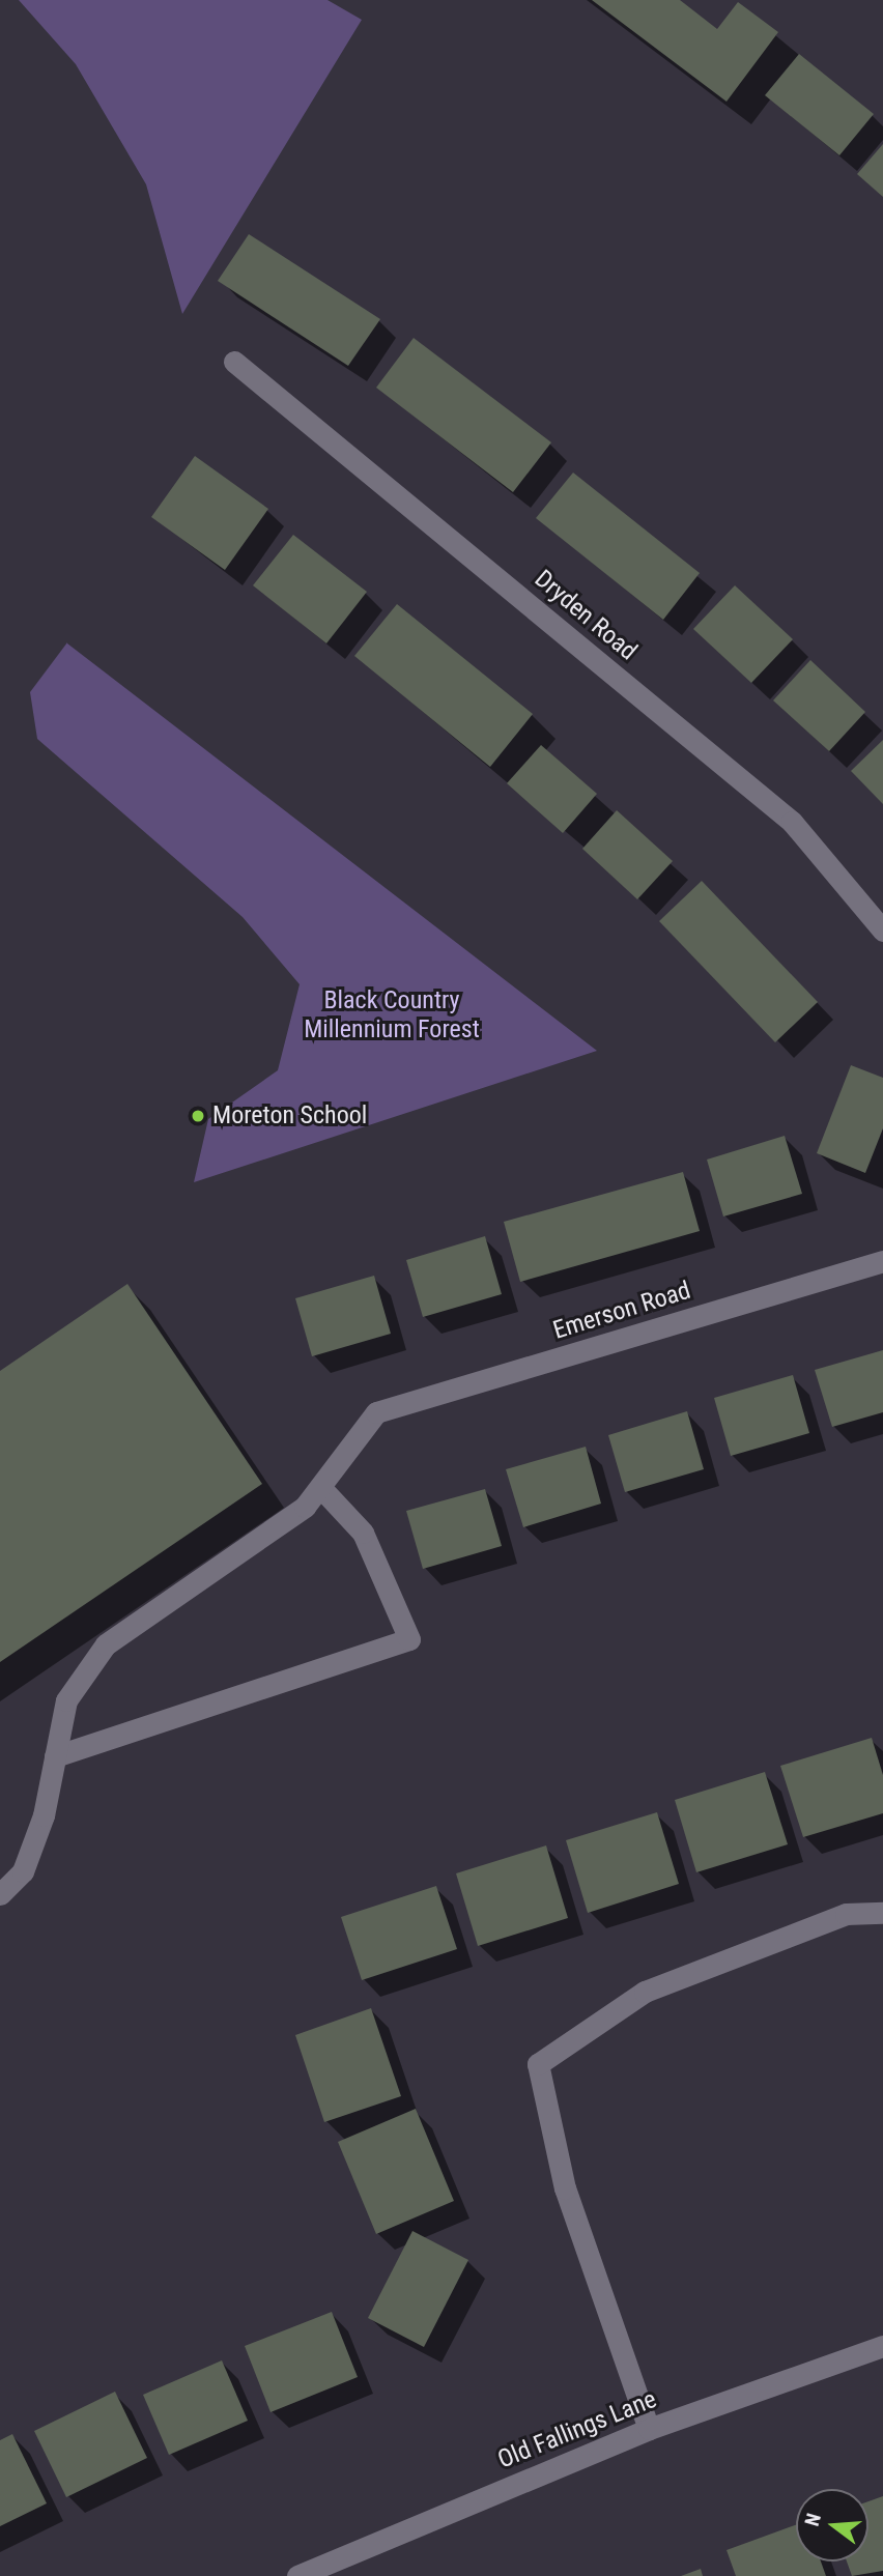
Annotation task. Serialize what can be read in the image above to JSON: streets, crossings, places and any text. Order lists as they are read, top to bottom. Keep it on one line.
{"streets":{"street":["Dryden Road","Emerson Road","Old Fallings Lane"]},"parks":["Black Country Millennium Forest"],"places":["Moreton School"],"north":"left"}
